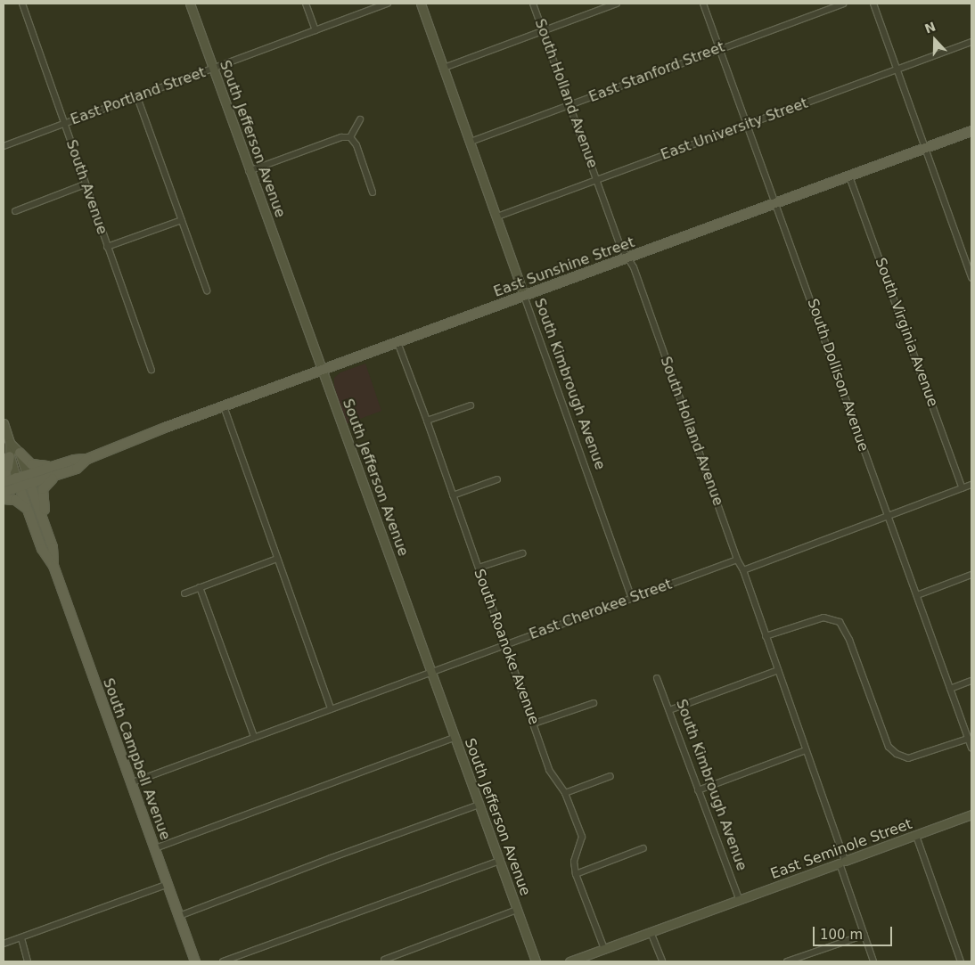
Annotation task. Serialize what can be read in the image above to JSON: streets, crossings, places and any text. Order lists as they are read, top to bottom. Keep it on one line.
{"streets":{"main road":["East Sunshine Street","South Campbell Avenue"],"street":["East Stanford Street","South Holland Avenue","East Portland Street","East University Street","South Jefferson Avenue","South Avenue","South Virginia Avenue","South Dollison Avenue","South Kimbrough Avenue","East Cherokee Street","South Roanoke Avenue","East Seminole Street"]},"crossings":[["East Stanford Street","South Holland Avenue"],["East Stanford Street","South Dollison Avenue"],["East Stanford Street","South Kimbrough Avenue"],["South Holland Avenue","East University Street"],["South Holland Avenue","East Sunshine Street"],["South Holland Avenue","East Cherokee Street"],["South Holland Avenue","East Seminole Street"],["East Portland Street","South Jefferson Avenue"],["East Portland Street","South Avenue"],["East University Street","South Dollison Avenue"],["East University Street","South Kimbrough Avenue"],["South Jefferson Avenue","East Sunshine Street"],["South Jefferson Avenue","East Cherokee Street"],["East Sunshine Street","South Virginia Avenue"],["East Sunshine Street","South Dollison Avenue"],["East Sunshine Street","South Kimbrough Avenue"],["East Sunshine Street","South Roanoke Avenue"],["South Kimbrough Avenue","East Cherokee Street"],["South Kimbrough Avenue","East Seminole Street"],["East Cherokee Street","South Roanoke Avenue"],["East Cherokee Street","South Campbell Avenue"],["South Roanoke Avenue","East Seminole Street"]],"scale_bar":"100 m","north":"top"}
